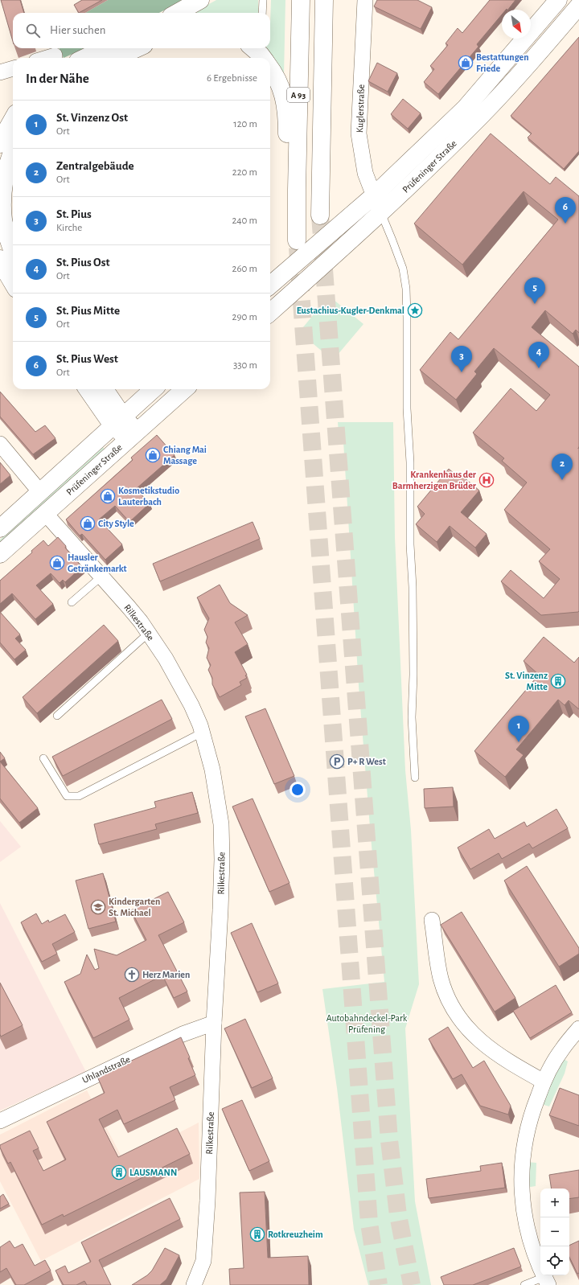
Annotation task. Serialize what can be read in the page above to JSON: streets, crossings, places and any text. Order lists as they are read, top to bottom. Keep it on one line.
{"streets":{"main road":["A 93","Prüfeninger Straße"],"street":["Kuglerstraße","Rilkestraße","Uhlandstraße"]},"crossings":[["Kuglerstraße","Prüfeninger Straße"],["Prüfeninger Straße","Rilkestraße"],["Rilkestraße","Uhlandstraße"]],"parks":["Autobahndeckel-Park Prüfening"],"places":{"shop":["Bestattungen Friede","Chiang Mai Massage","Kosmetikstudio Lauterbach","City Style","Hausler Getränkemarkt"],"place":["Eustachius-Kugler-Denkmal"],"hospital":["Krankenhaus der Barmherzigen Brüder"],"building":["St. Vinzenz Mitte","LAUSMANN","Rotkreuzheim"],"parking":["P+ R West"],"school or university":["Kindergarten St. Michael"],"church":["Herz Marien"]},"north":"bottom right","page":{"search":"Hier suchen","heading":["In der Nähe","6 Ergebnisse"],"list":[{"mark":"1","name":"St. Vinzenz Ost","note":"Ort","value":"120 m"},{"mark":"2","name":"Zentralgebäude","note":"Ort","value":"220 m"},{"mark":"3","name":"St. Pius","note":"Kirche","value":"240 m"},{"mark":"4","name":"St. Pius Ost","note":"Ort","value":"260 m"},{"mark":"5","name":"St. Pius Mitte","note":"Ort","value":"290 m"},{"mark":"6","name":"St. Pius West","note":"Ort","value":"330 m"}],"pins":["6","5","4","3","2","1"],"map_buttons":["+","−"]}}
